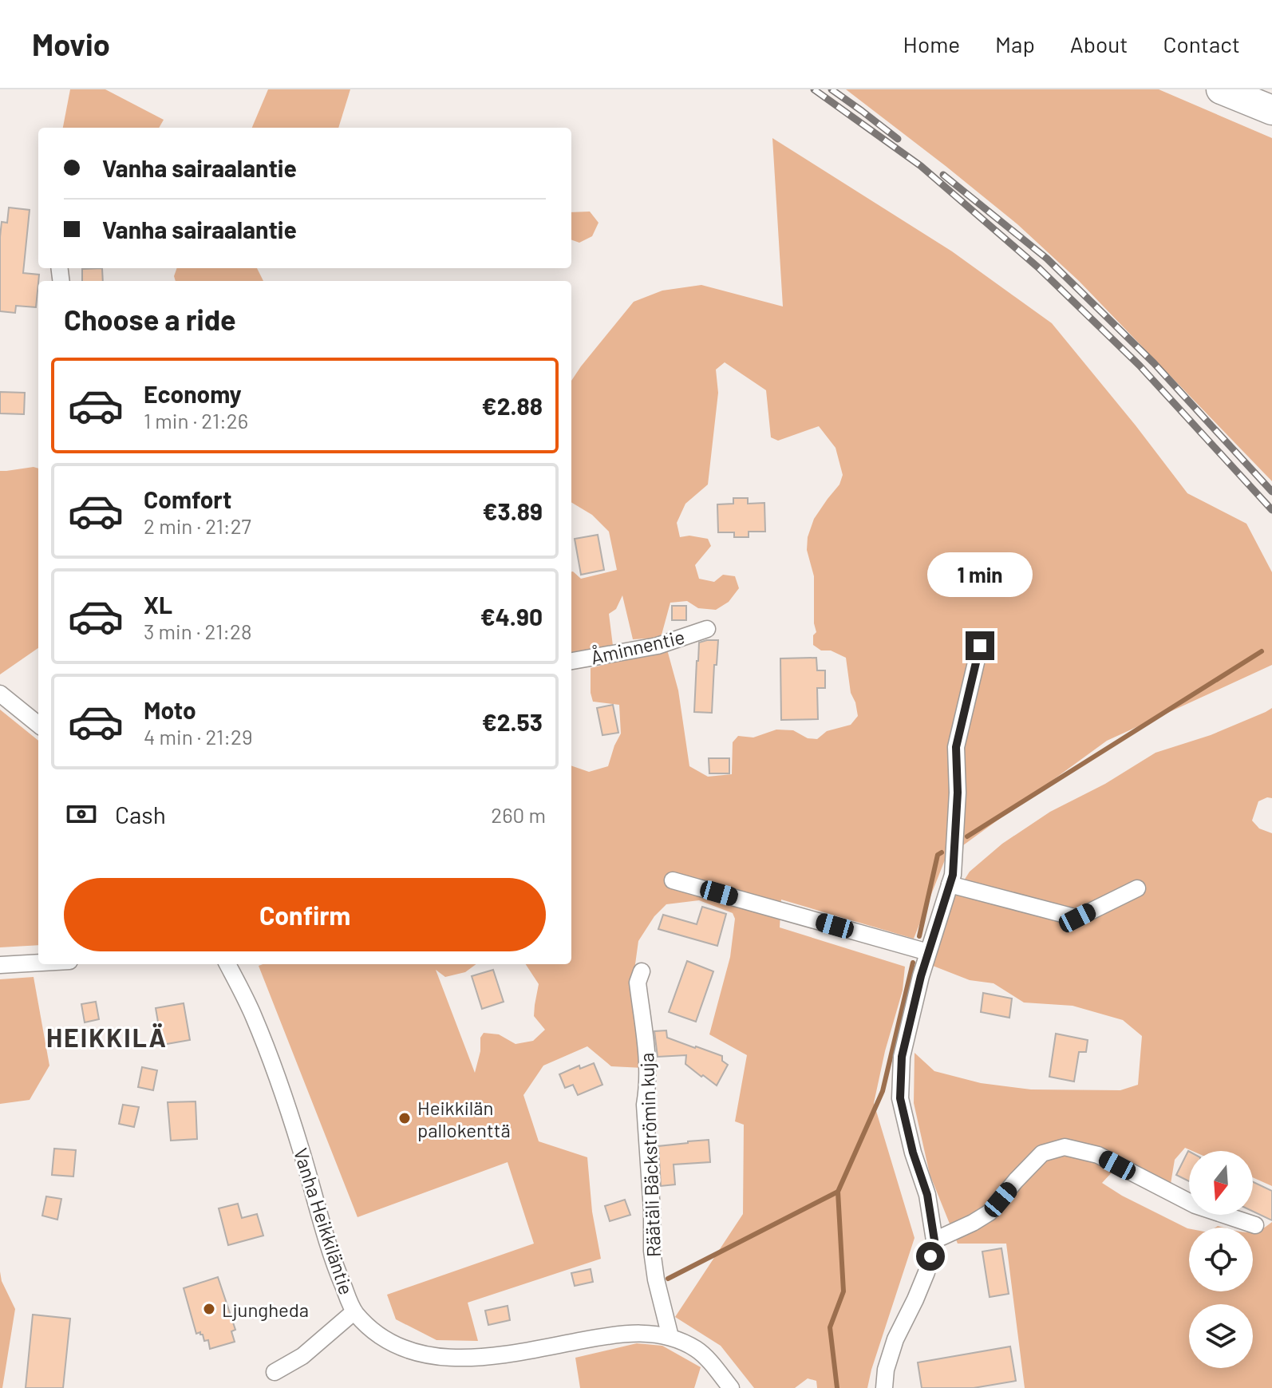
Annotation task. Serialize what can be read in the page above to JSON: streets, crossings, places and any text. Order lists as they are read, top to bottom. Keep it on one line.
{"streets":{"street":["Åminnentie","Räätäli Bäckströmin kuja","Vanha Heikkiläntie"]},"crossings":[["Räätäli Bäckströmin kuja","Vanha Heikkiläntie"]],"districts":["HEIKKILÄ"],"places":["Heikkilän pallokenttä","Ljungheda"],"north":"bottom","page":{"header":"Movio","nav":["Home","Map","About","Contact"],"banner":["Vanha sairaalantie","Vanha sairaalantie"],"heading":"Choose a ride","list":[{"name":"Economy","note":"1 min · 21:26","value":"€2.88"},{"name":"Comfort","note":"2 min · 21:27","value":"€3.89"},{"name":"XL","note":"3 min · 21:28","value":"€4.90"},{"name":"Moto","note":"4 min · 21:29","value":"€2.53"}],"bubble":"1 min","pay":["Cash","260 m"],"buttons":"Confirm"}}
